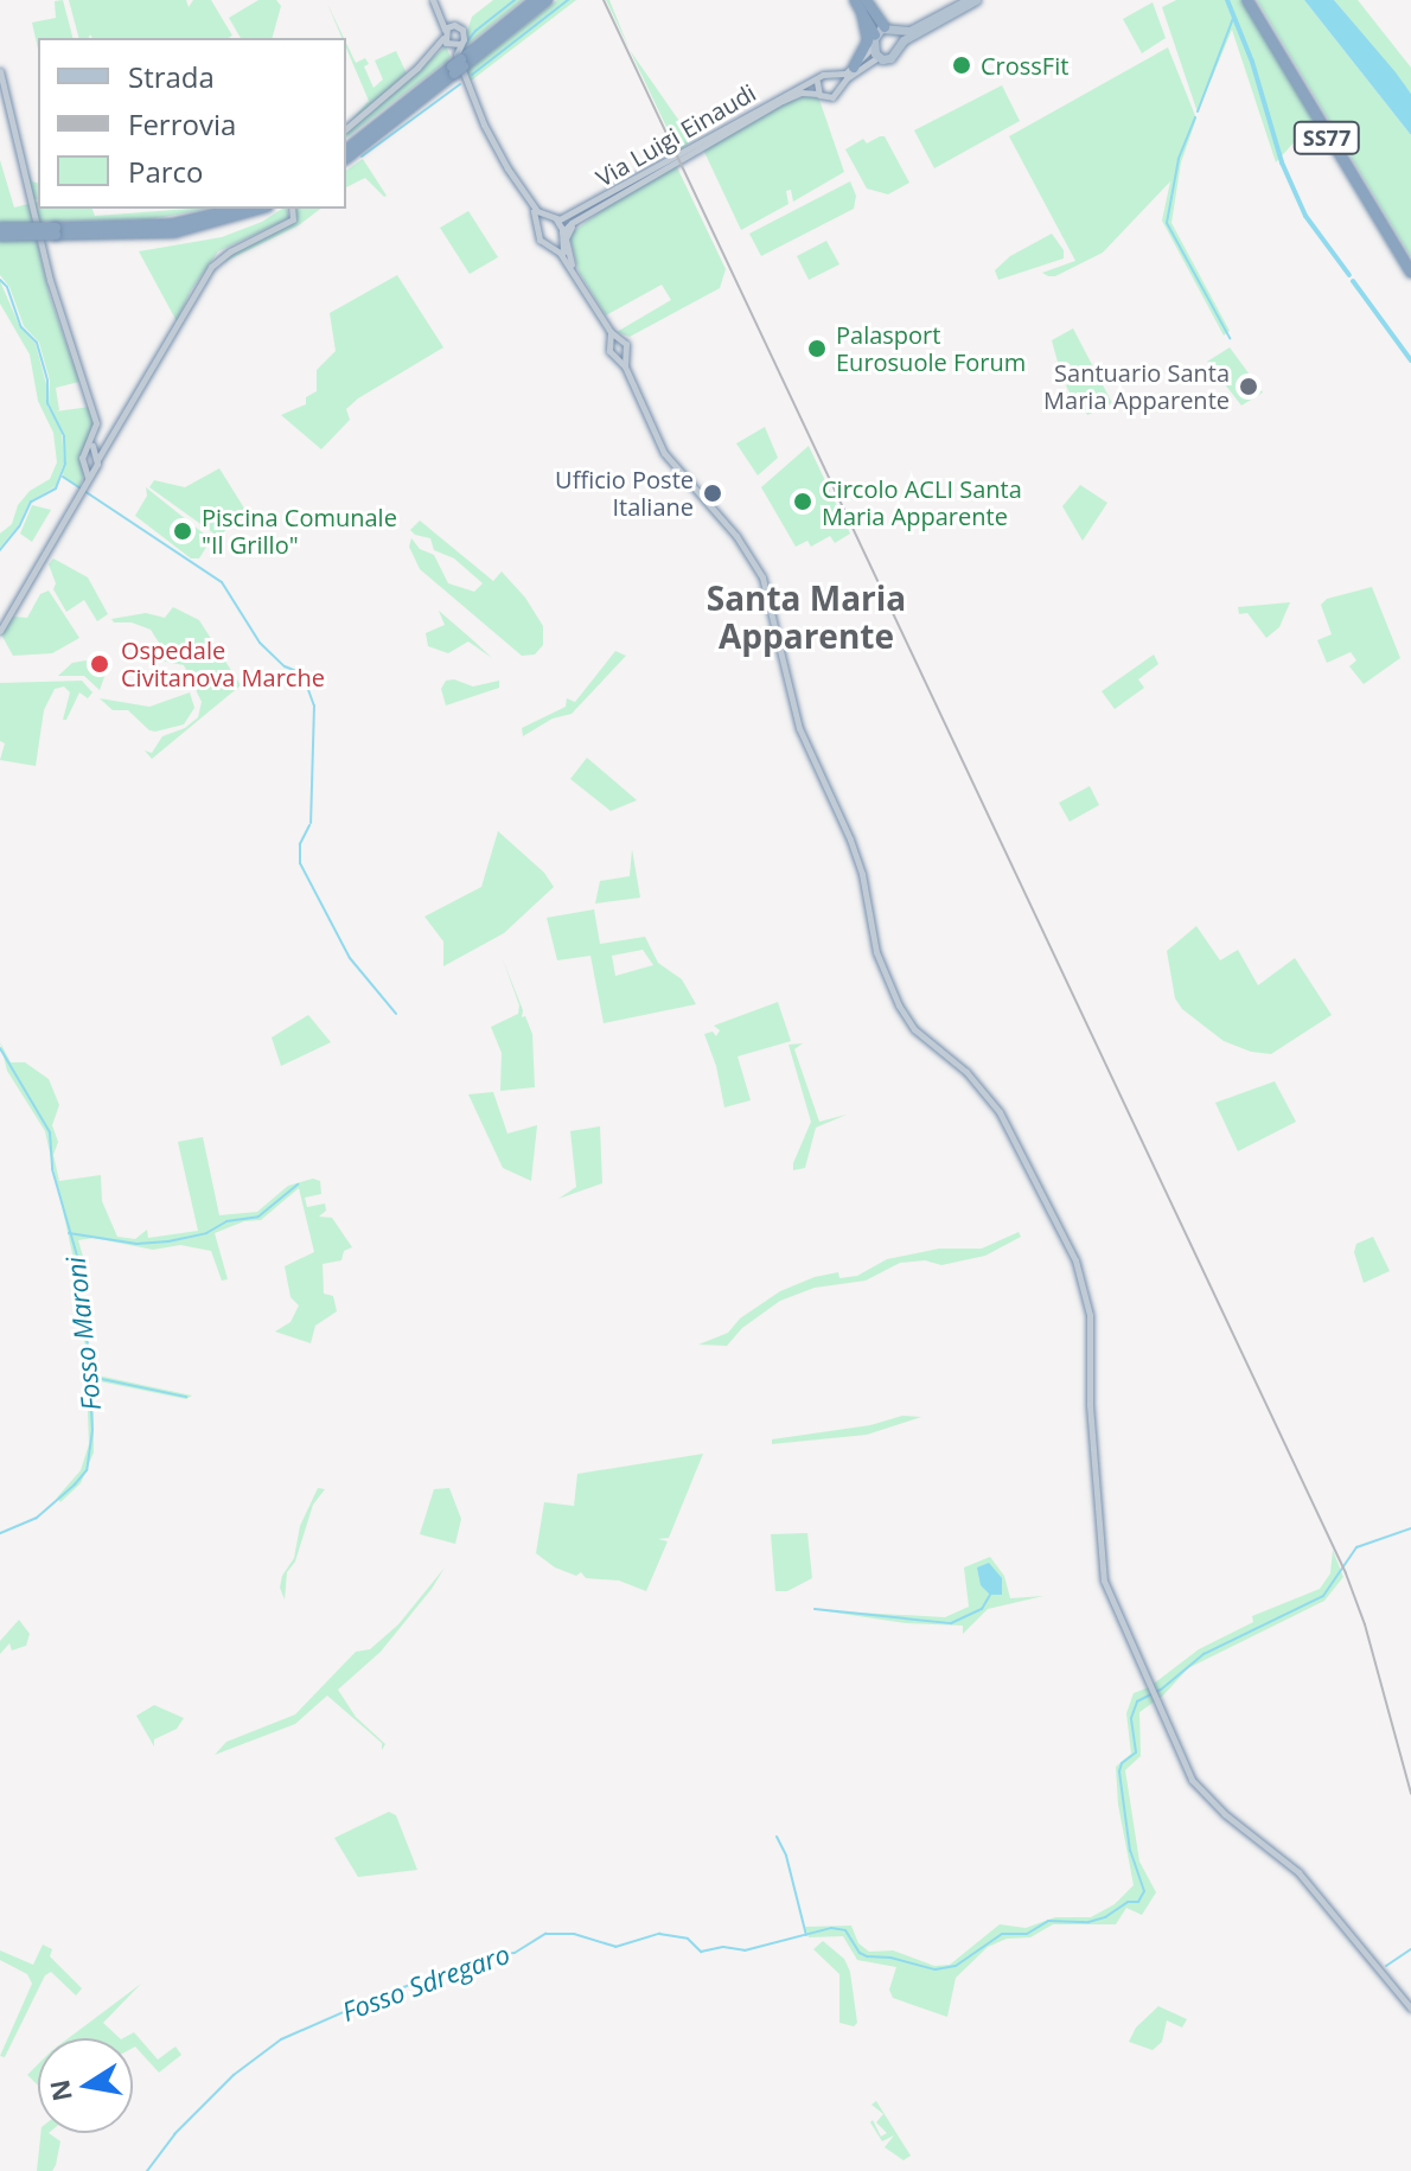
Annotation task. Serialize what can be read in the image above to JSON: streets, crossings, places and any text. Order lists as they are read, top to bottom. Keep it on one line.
{"streets":{"highway":["SS77"],"main road":["Via Luigi Einaudi"]},"districts":["Santa Maria Apparente"],"water":["Fosso Maroni","Fosso Sdregaro"],"places":["CrossFit","Palasport Eurosuole Forum","Santuario Santa Maria Apparente","Ufficio Poste Italiane","Circolo ACLI Santa Maria Apparente","Piscina Comunale \"Il Grillo\"","Ospedale Civitanova Marche"],"legend":["Strada","Ferrovia","Parco"],"north":"left"}
